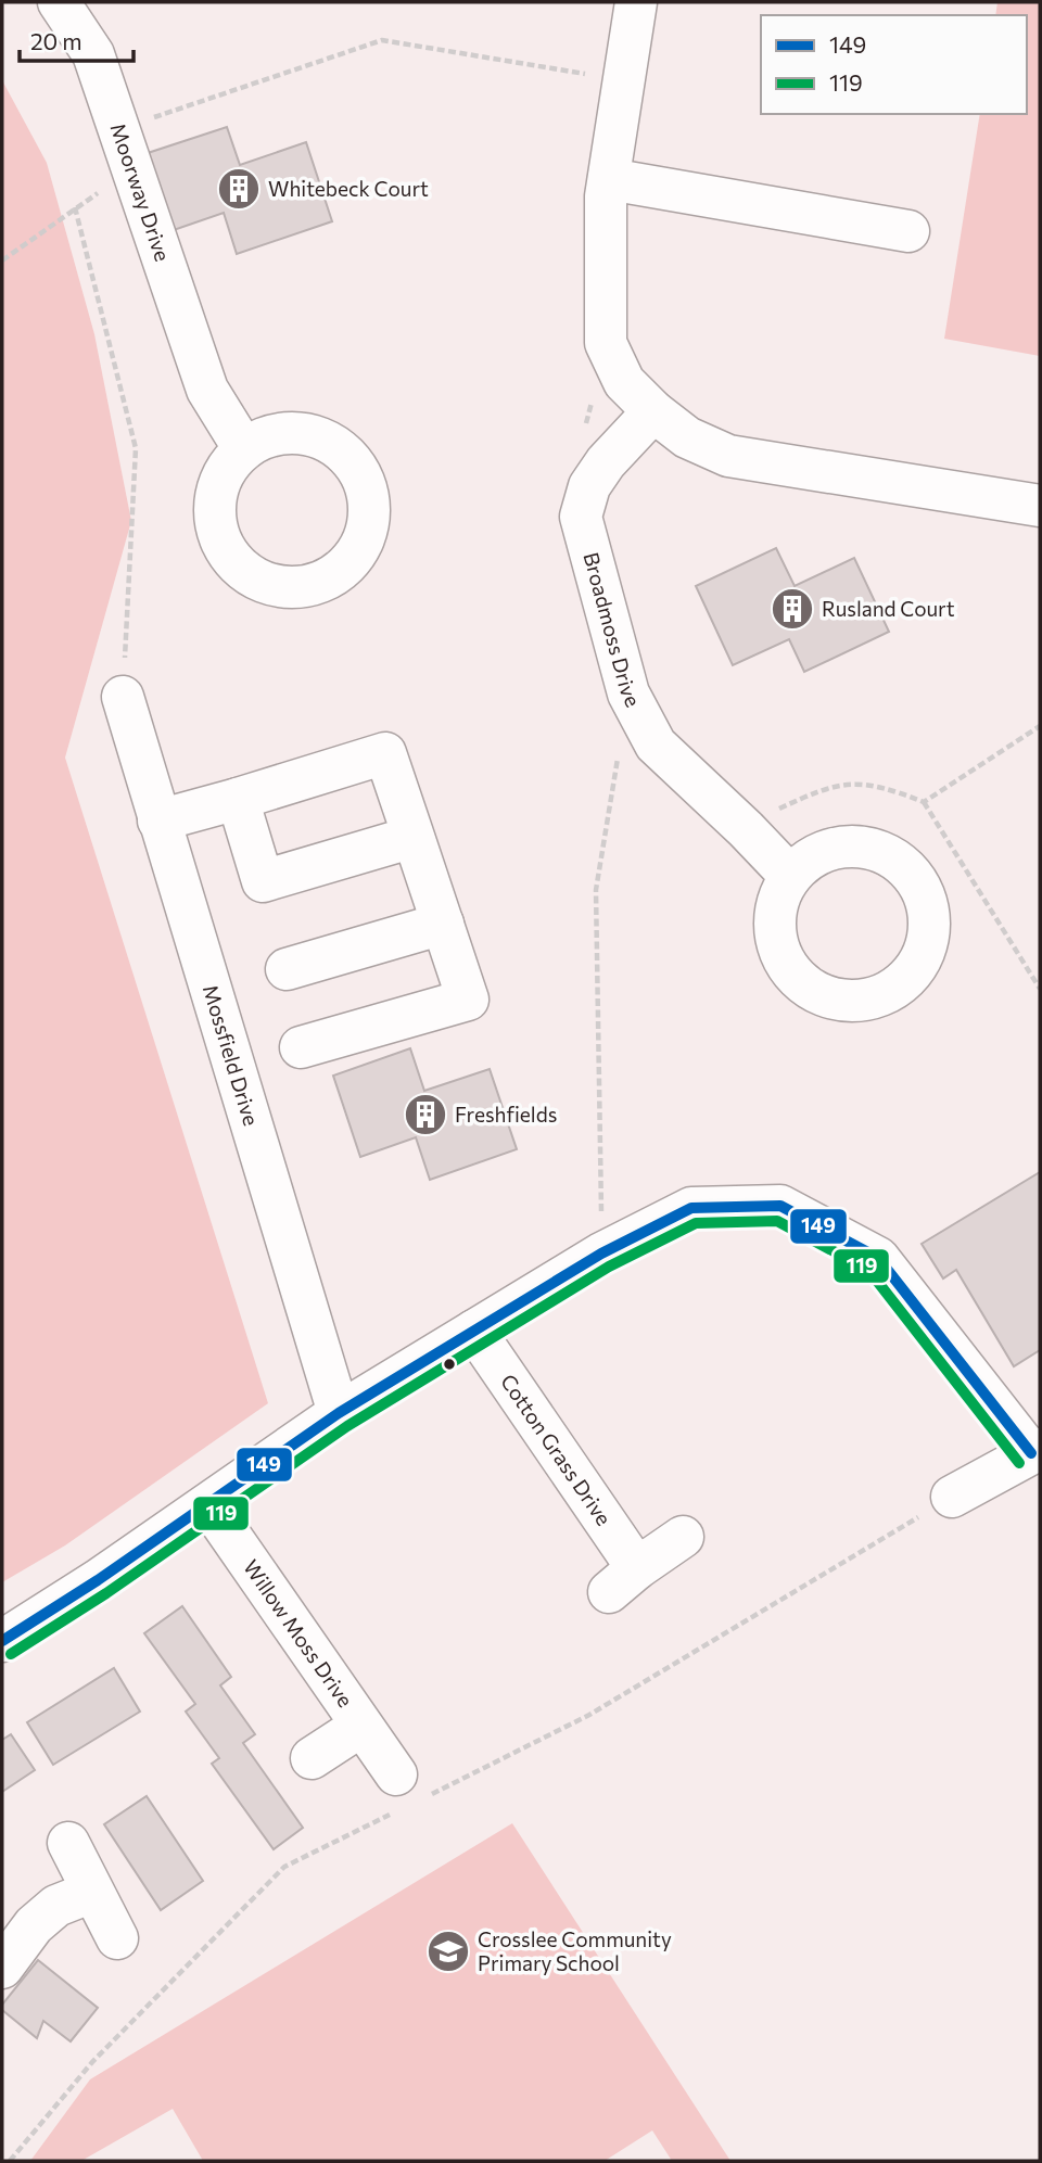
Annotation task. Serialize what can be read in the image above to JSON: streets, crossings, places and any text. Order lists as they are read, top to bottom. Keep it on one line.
{"streets":{"street":["Moorway Drive","Broadmoss Drive","Mossfield Drive","Cotton Grass Drive","Willow Moss Drive"]},"places":{"building":["Whitebeck Court","Rusland Court","Freshfields"],"school or university":["Crosslee Community Primary School"]},"lines":["transit line 149","transit line 119"],"legend":["149","119"],"scale_bar":"20 m"}
